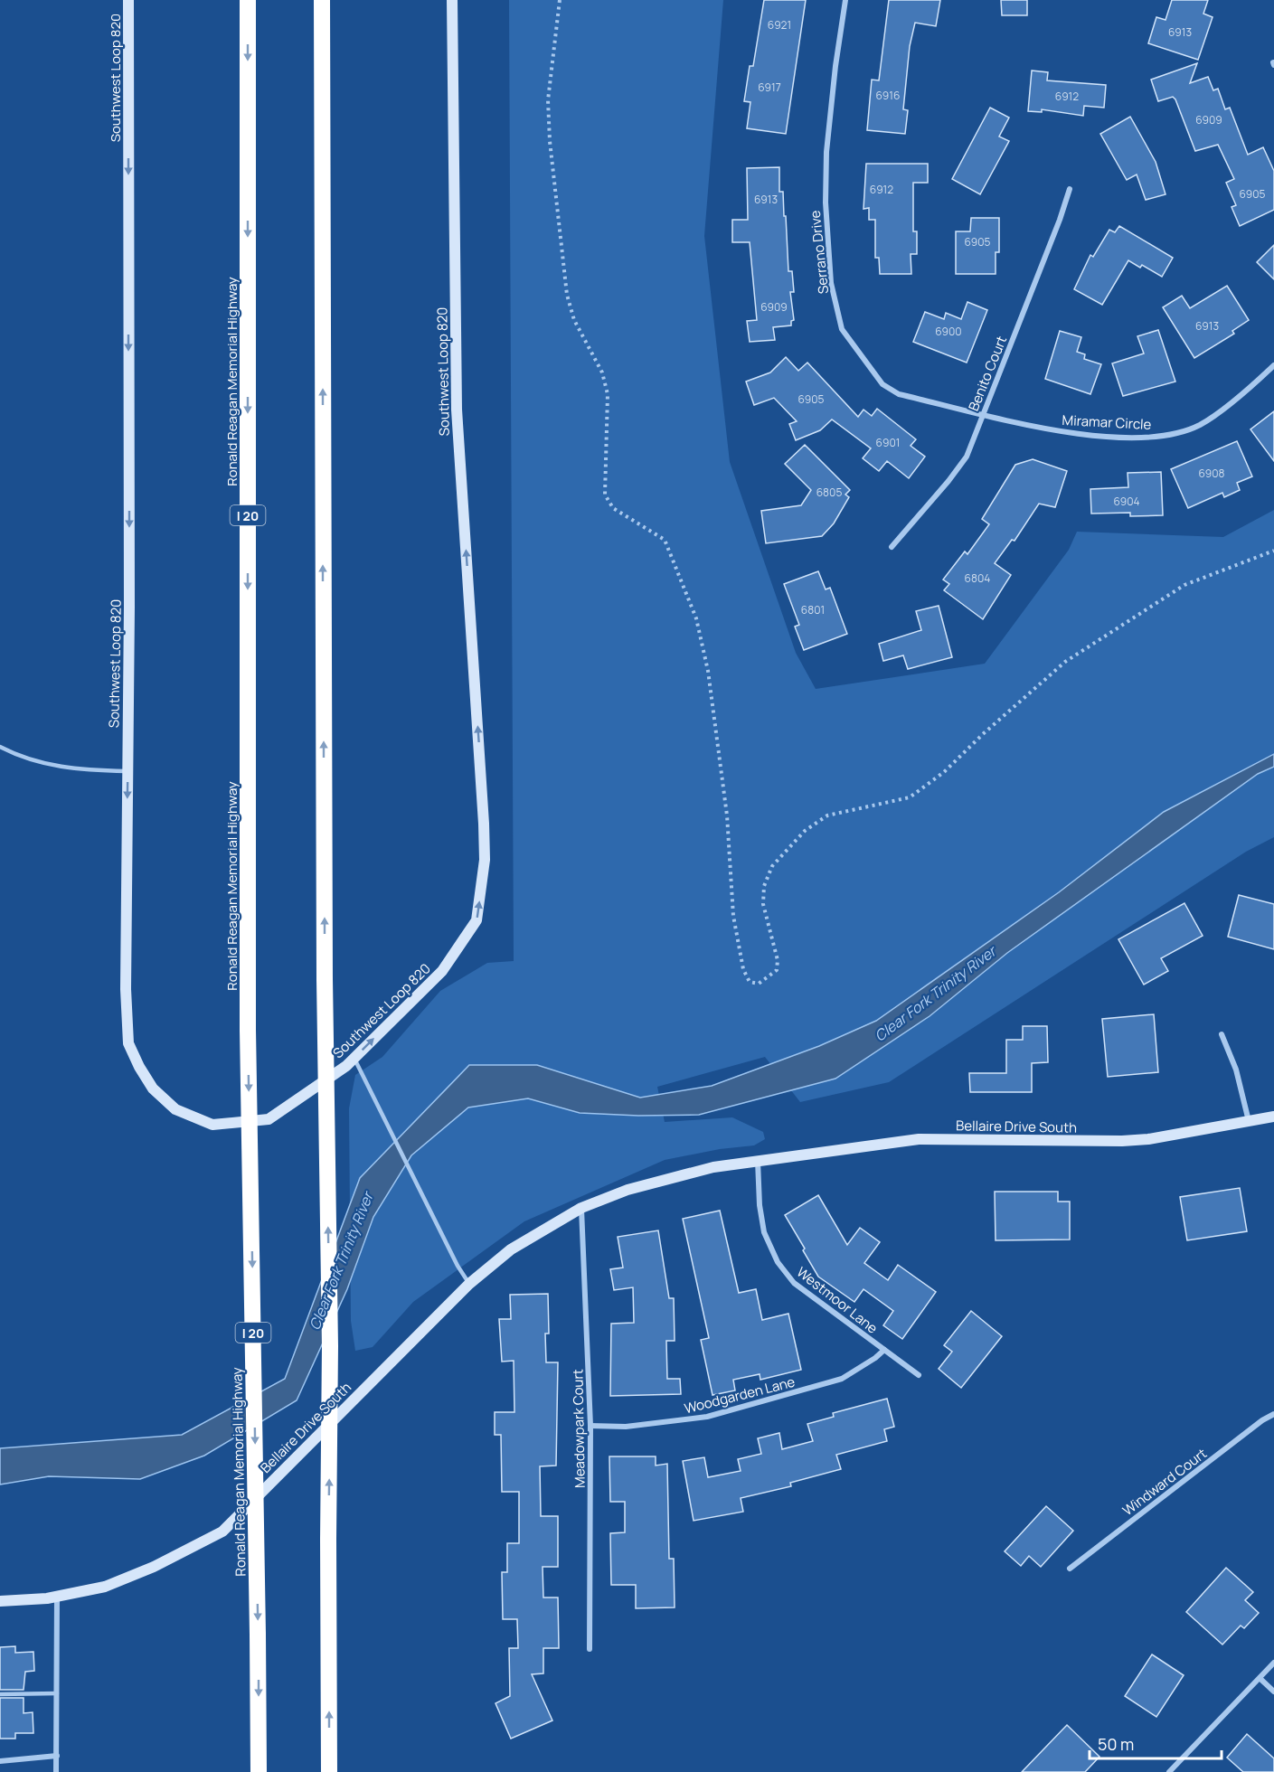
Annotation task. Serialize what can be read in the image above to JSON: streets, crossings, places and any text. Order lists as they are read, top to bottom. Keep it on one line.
{"streets":{"highway":["Ronald Reagan Memorial Highway","I 20"],"street":["Southwest Loop 820","Serrano Drive","Benito Court","Miramar Circle","Bellaire Drive South","Westmoor Lane","Woodgarden Lane","Meadowpark Court","Windward Court"]},"crossings":[["Serrano Drive","Benito Court"],["Serrano Drive","Miramar Circle"],["Benito Court","Miramar Circle"],["Bellaire Drive South","Westmoor Lane"],["Bellaire Drive South","Meadowpark Court"],["Westmoor Lane","Woodgarden Lane"],["Woodgarden Lane","Meadowpark Court"]],"water":["Clear Fork Trinity River"],"house_numbers":["6921","6913","6917","6916","6912","6909","6912","6905","6913","6905","6909","6913","6900","6905","6901","6908","6805","6904","6804","6801"],"scale_bar":"50 m"}
